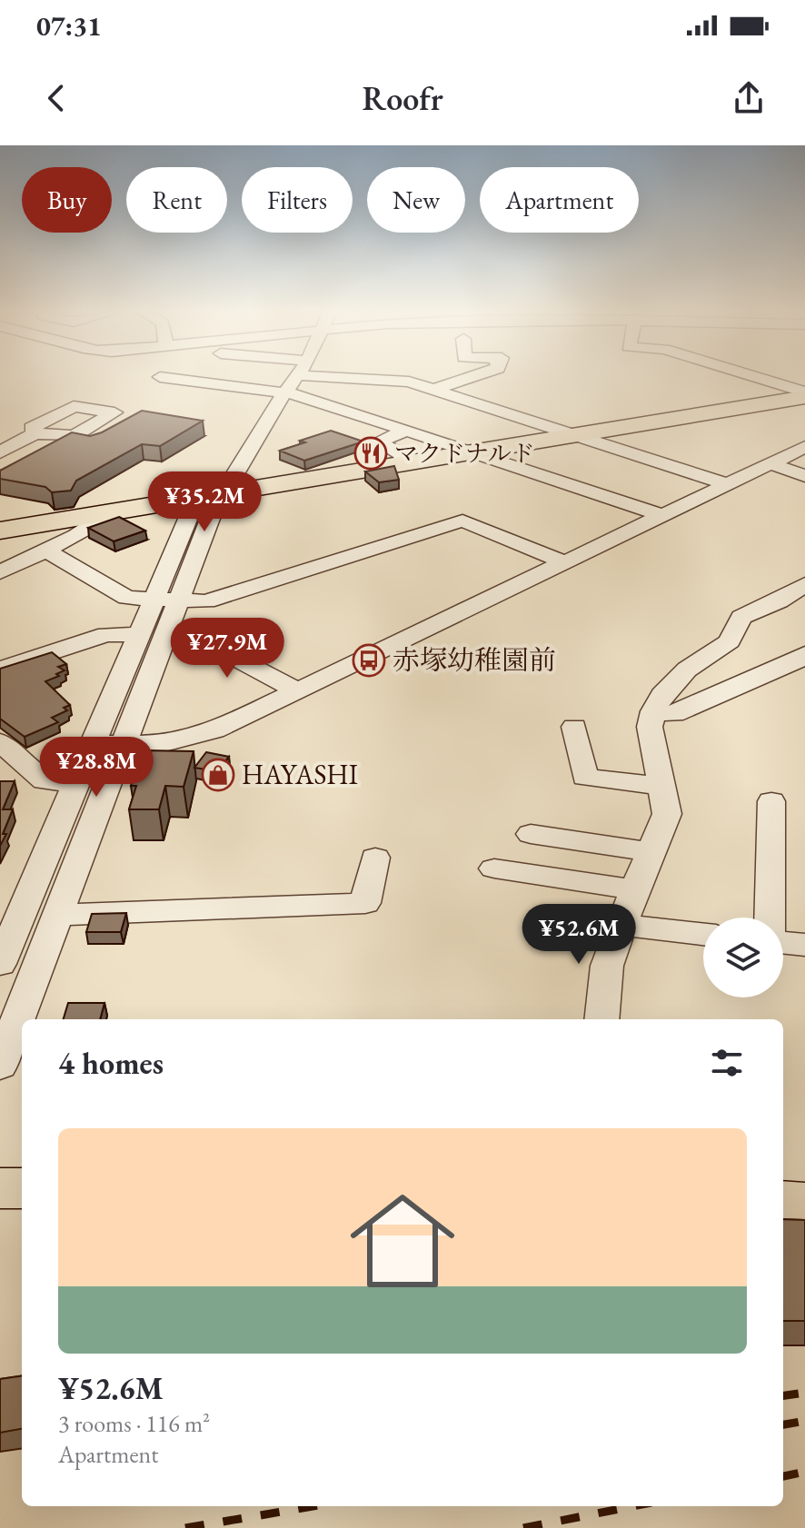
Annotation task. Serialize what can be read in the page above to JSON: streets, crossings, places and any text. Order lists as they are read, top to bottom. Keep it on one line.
{"places":{"restaurant":["マクドナルド"],"bus stop":["赤塚幼稚園前"],"shop":["HAYASHI"]},"page":{"status":"07:31","header":"Roofr","chip":["Buy","Rent","Filters","New","Apartment"],"price":["¥35.2M","¥27.9M","¥28.8M","¥52.6M"],"heading":"4 homes","list":[{"name":"¥52.6M","note":"3 rooms · 116 m² · Apartment"}]}}
